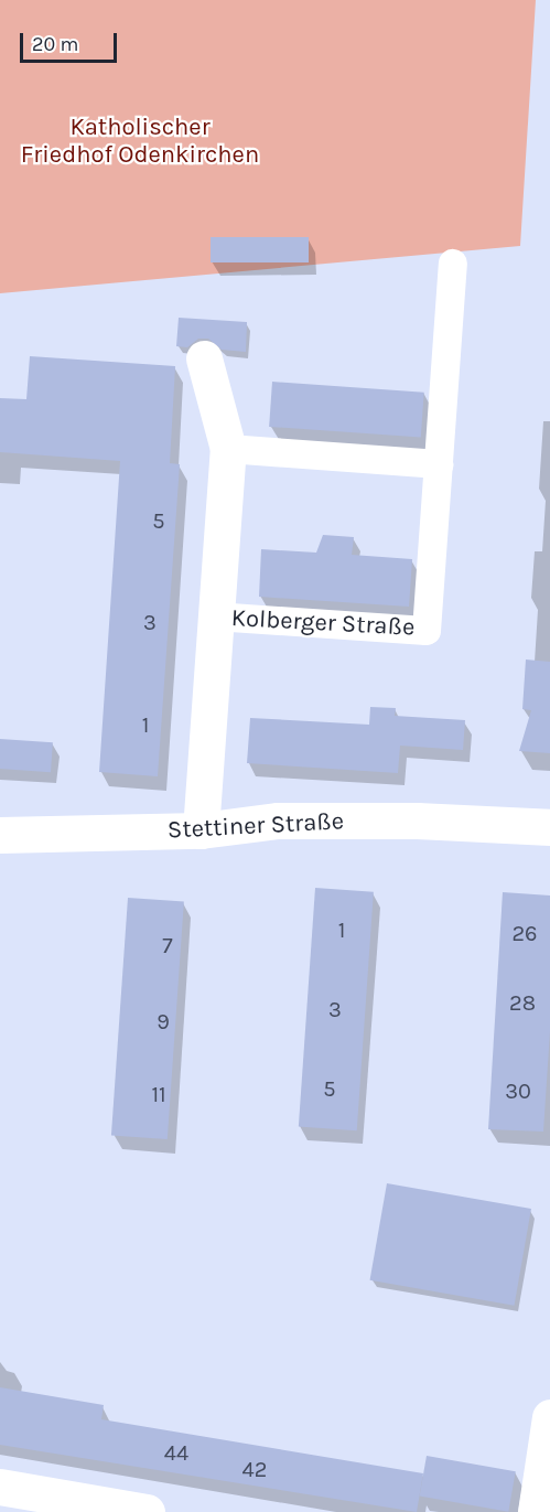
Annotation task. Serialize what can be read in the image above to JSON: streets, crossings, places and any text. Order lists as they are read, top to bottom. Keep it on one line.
{"streets":{"street":["Kolberger Straße","Stettiner Straße"]},"crossings":[["Kolberger Straße","Stettiner Straße"]],"parks":["Katholischer Friedhof Odenkirchen"],"house_numbers":["5","3","1","1","26","7","28","3","9","5","30","11","44","42"],"scale_bar":"20 m"}
